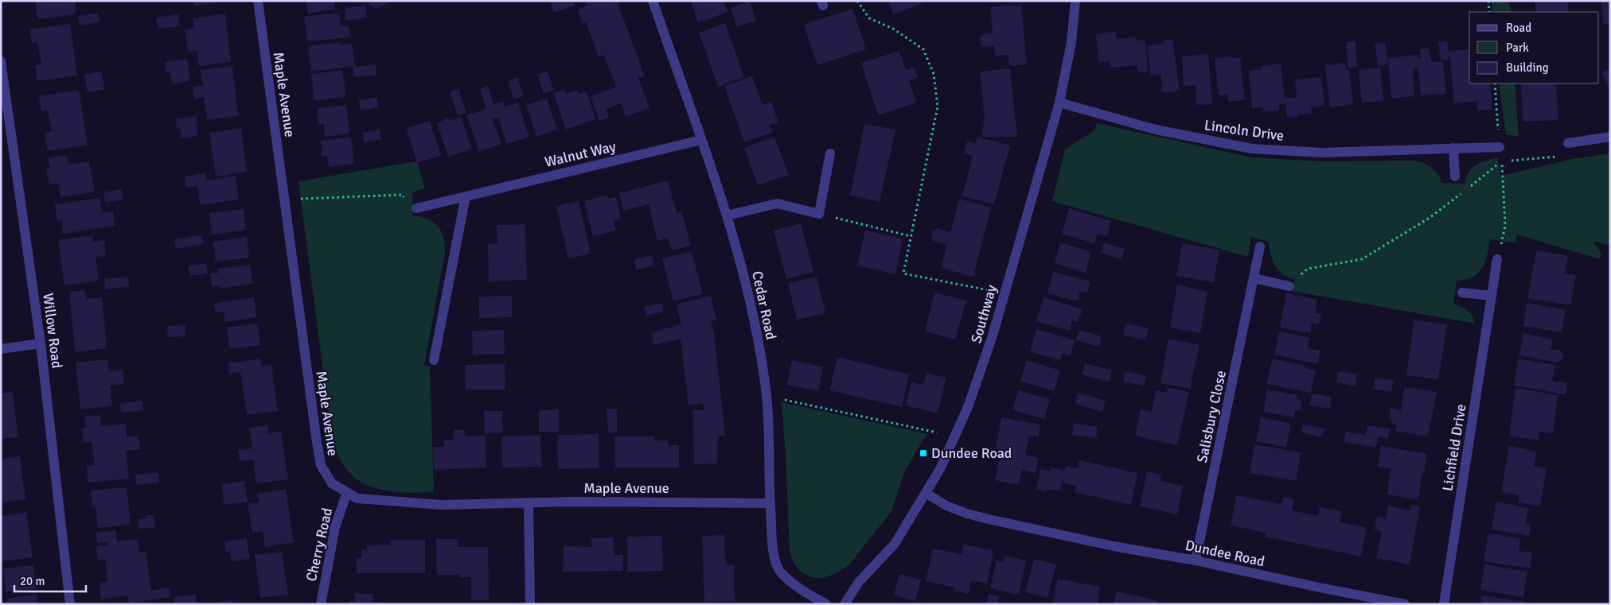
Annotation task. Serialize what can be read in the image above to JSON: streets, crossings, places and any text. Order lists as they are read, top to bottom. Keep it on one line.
{"streets":{"street":["Maple Avenue","Lincoln Drive","Walnut Way","Cedar Road","Southway","Willow Road","Salisbury Close","Lichfield Drive","Cherry Road","Dundee Road"]},"crossings":[["Maple Avenue","Cedar Road"],["Maple Avenue","Cherry Road"],["Lincoln Drive","Southway"],["Walnut Way","Cedar Road"],["Southway","Dundee Road"],["Salisbury Close","Dundee Road"]],"places":{"transit":["Dundee Road"]},"legend":["Road","Park","Building"],"scale_bar":"20 m"}
